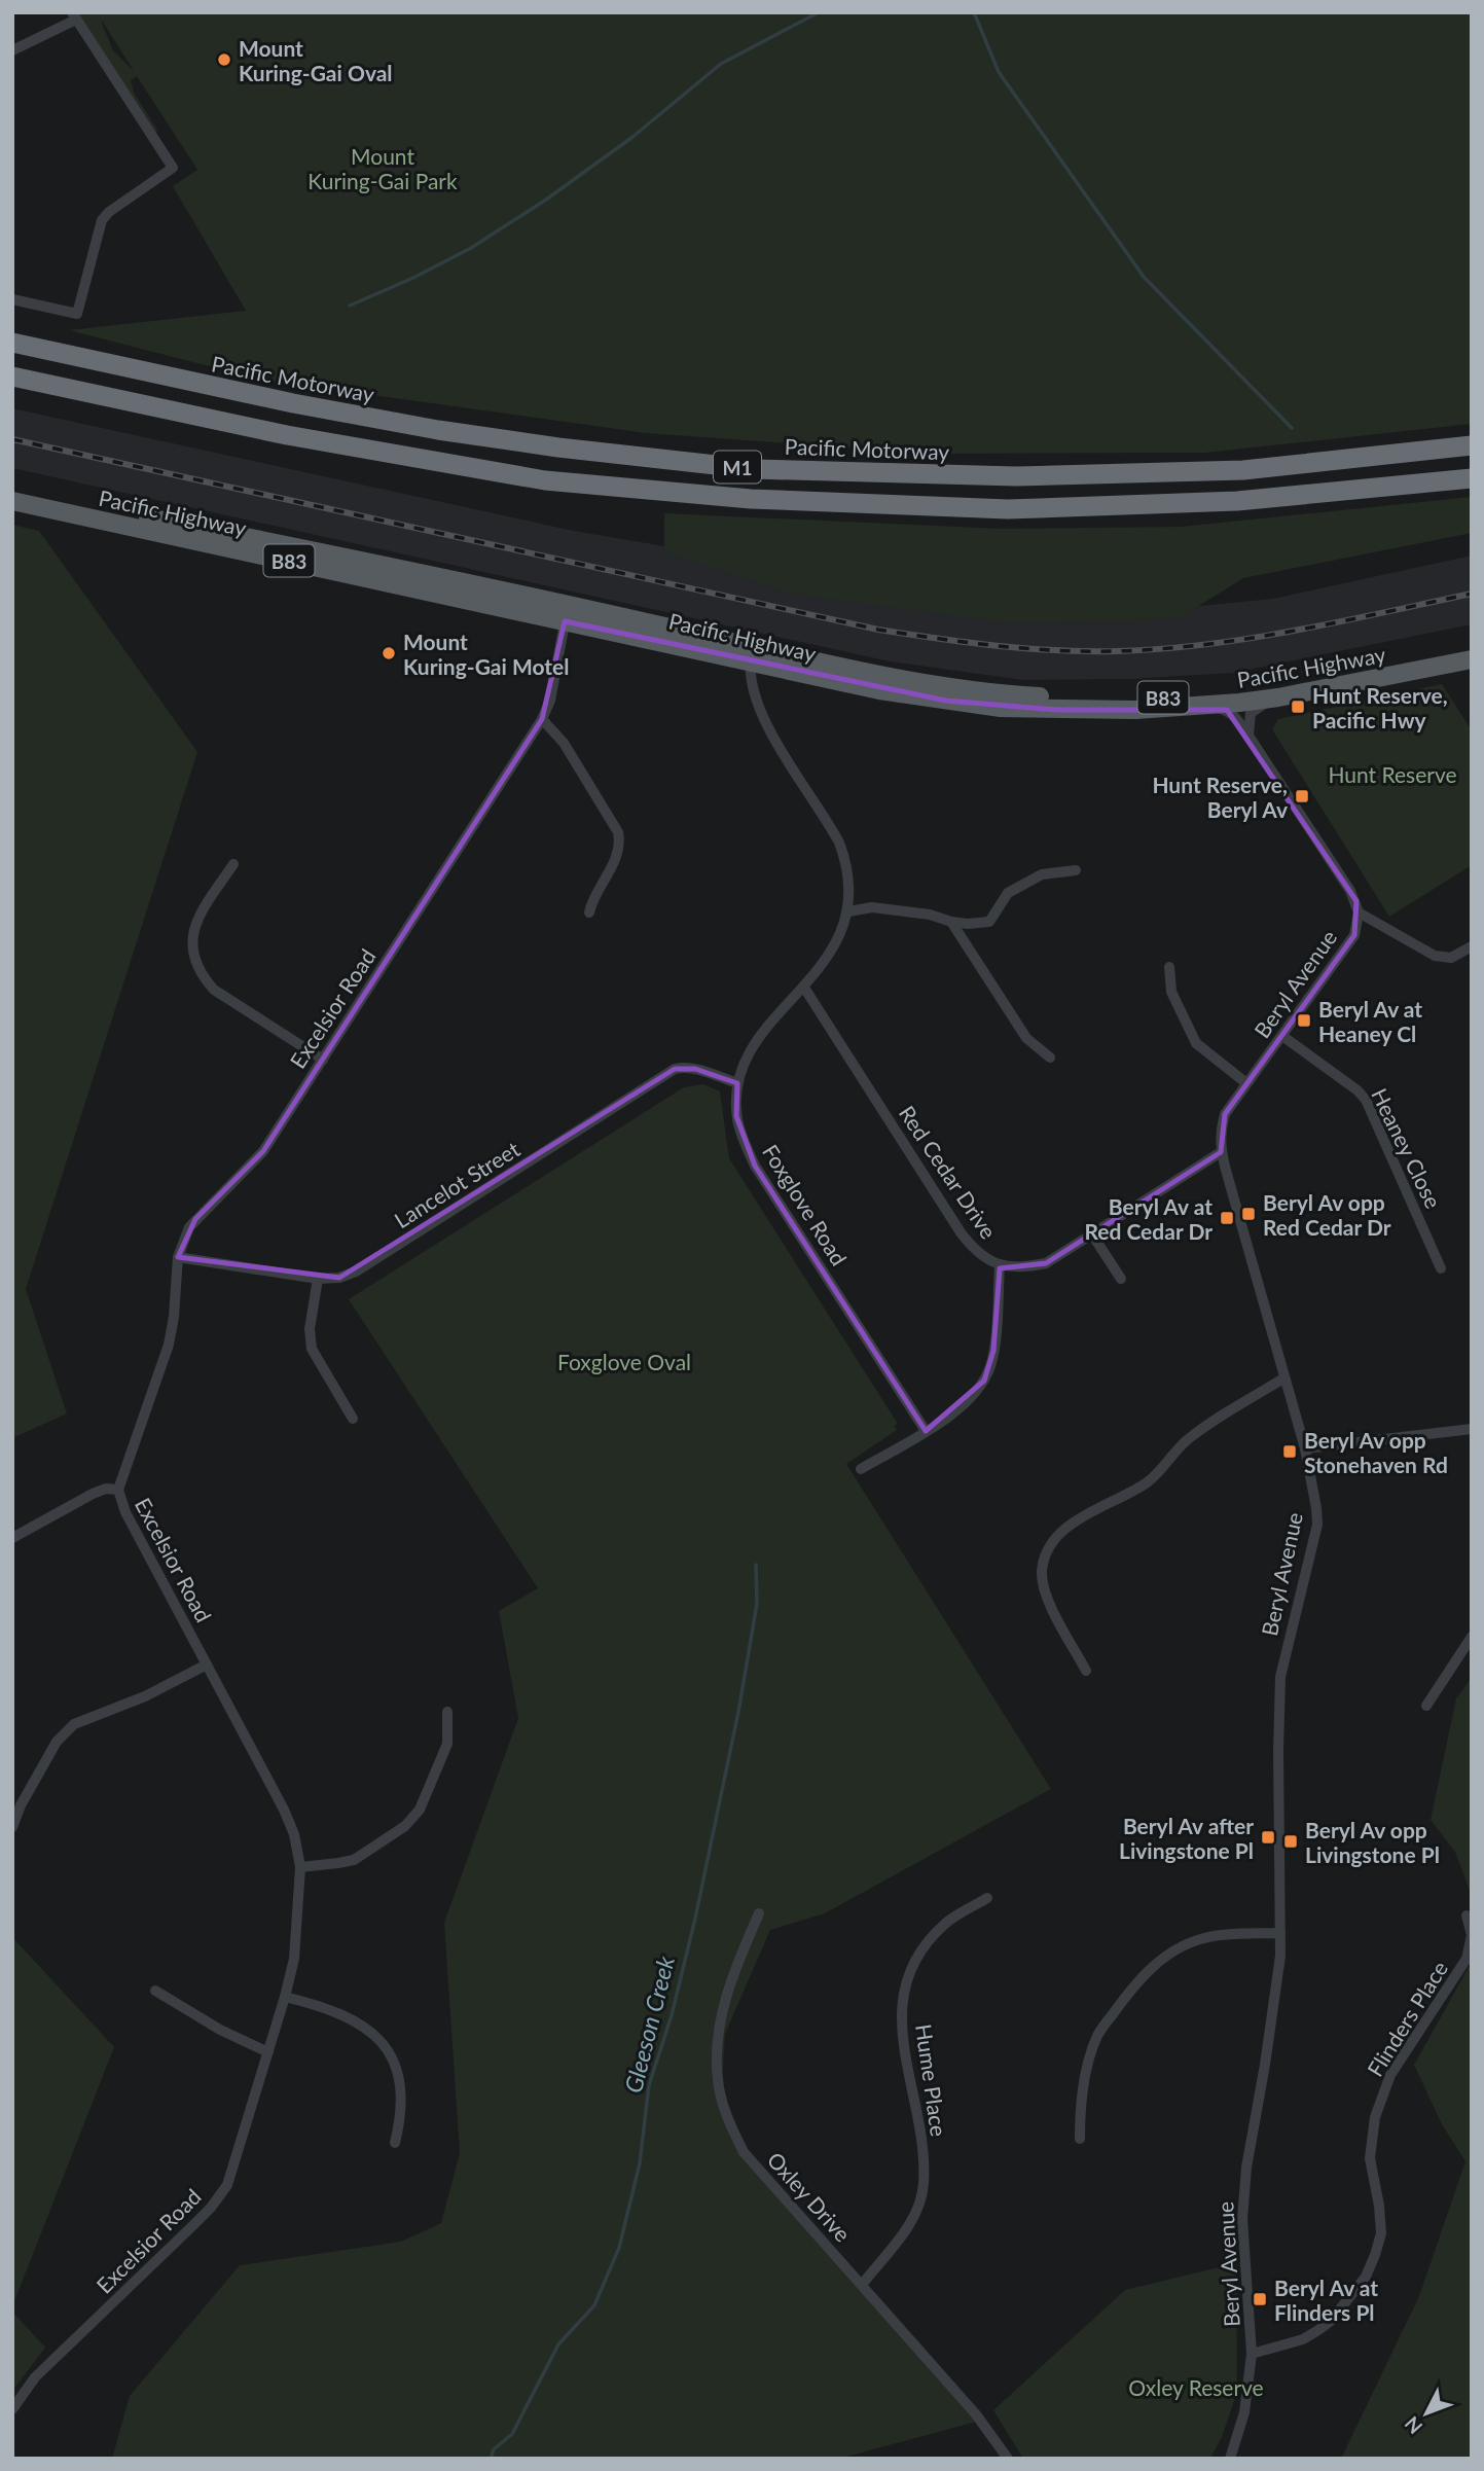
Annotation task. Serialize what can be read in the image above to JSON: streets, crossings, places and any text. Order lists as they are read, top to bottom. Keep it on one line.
{"streets":{"highway":["Pacific Motorway","M1"],"main road":["Pacific Highway","B83"],"street":["Beryl Avenue","Excelsior Road","Heaney Close","Red Cedar Drive","Lancelot Street","Foxglove Road","Flinders Place","Hume Place","Oxley Drive"]},"crossings":[["Pacific Highway","Beryl Avenue"],["Pacific Highway","Excelsior Road"],["Pacific Highway","Foxglove Road"],["Beryl Avenue","Heaney Close"],["Beryl Avenue","Red Cedar Drive"],["Beryl Avenue","Flinders Place"],["Excelsior Road","Lancelot Street"],["Red Cedar Drive","Foxglove Road"],["Lancelot Street","Foxglove Road"],["Hume Place","Oxley Drive"]],"water":["Gleeson Creek"],"parks":["Mount Kuring-Gai Park","Hunt Reserve","Foxglove Oval","Oxley Reserve"],"places":{"other":["Mount Kuring-Gai Oval","Mount Kuring-Gai Motel"],"transit":["Hunt Reserve, Pacific Hwy","Hunt Reserve, Beryl Av","Beryl Av at Heaney Cl","Beryl Av opp Red Cedar Dr","Beryl Av at Red Cedar Dr","Beryl Av opp Stonehaven Rd","Beryl Av after Livingstone Pl","Beryl Av opp Livingstone Pl","Beryl Av at Flinders Pl"]},"north":"bottom left"}
